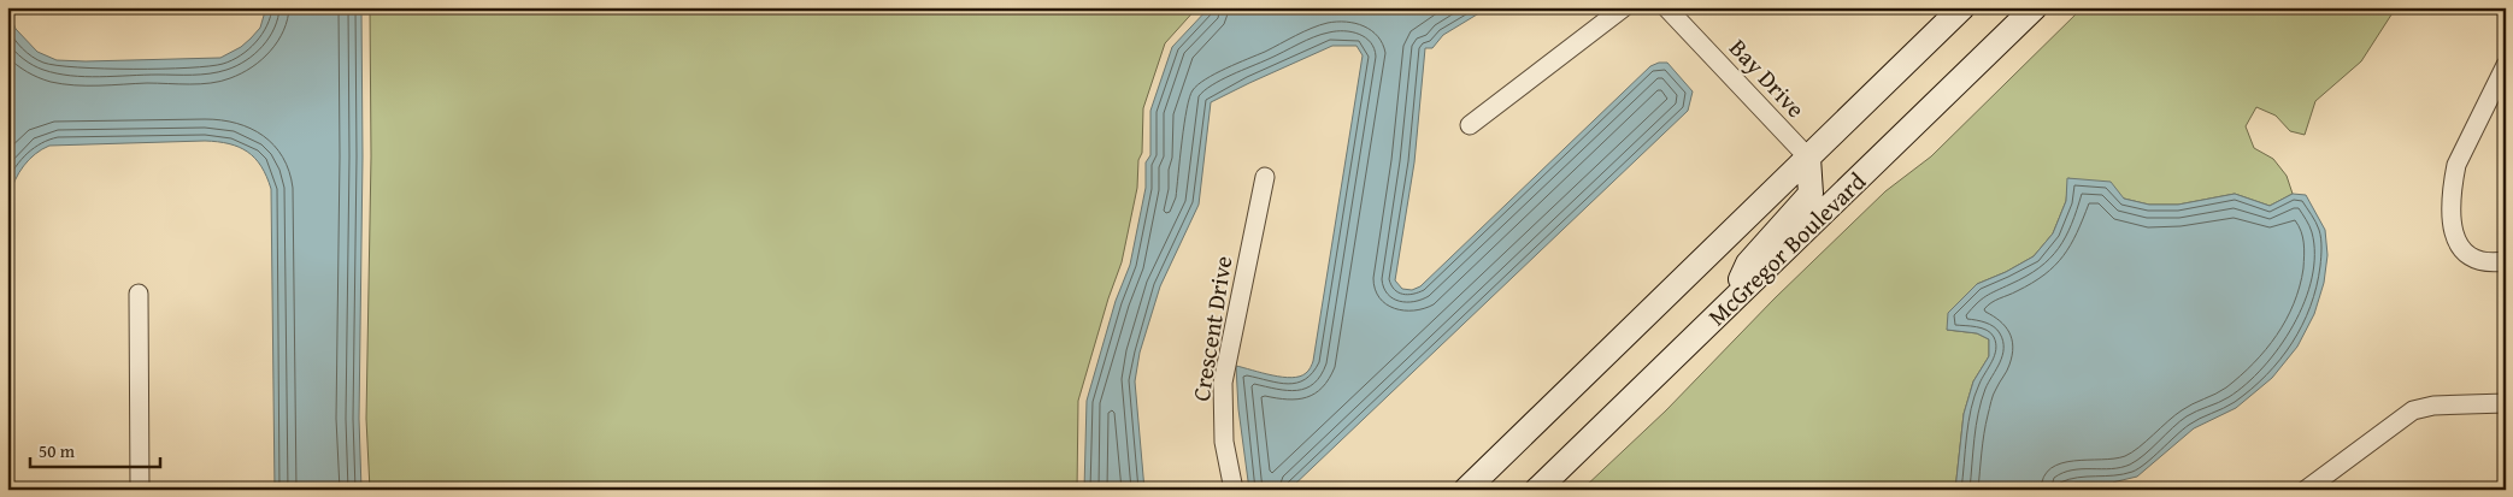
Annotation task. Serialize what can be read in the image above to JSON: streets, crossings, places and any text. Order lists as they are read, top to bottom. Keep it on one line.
{"streets":{"main road":["McGregor Boulevard"],"street":["Bay Drive","Crescent Drive"]},"crossings":[["Bay Drive","McGregor Boulevard"]],"scale_bar":"50 m"}
